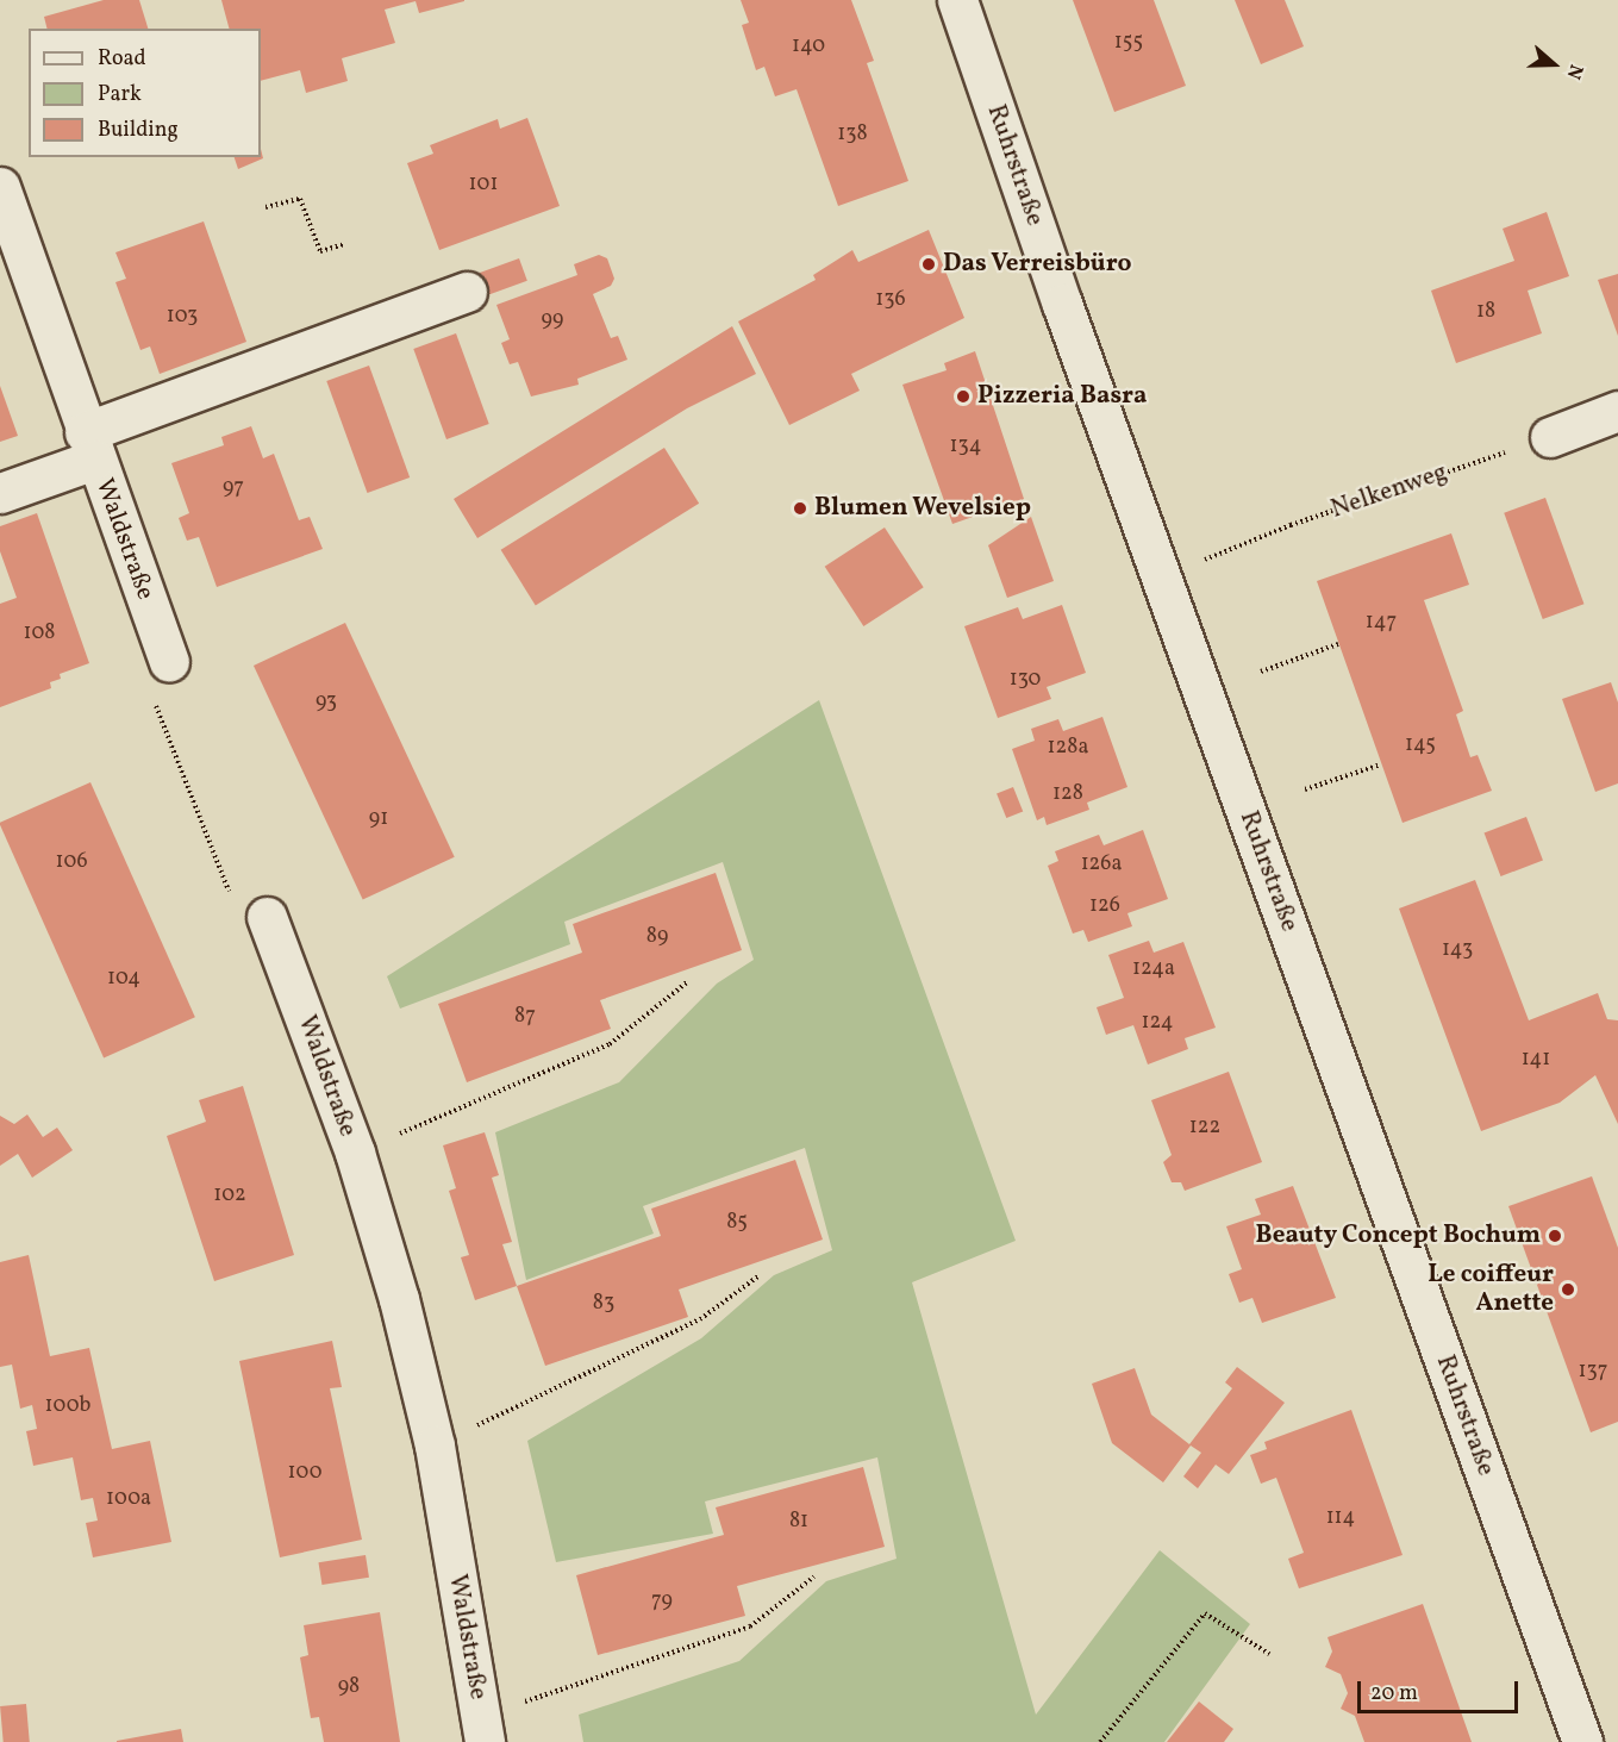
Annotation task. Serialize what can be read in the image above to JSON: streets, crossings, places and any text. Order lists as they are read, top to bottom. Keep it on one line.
{"streets":{"street":["Ruhrstraße","Waldstraße"],"path":["Nelkenweg"]},"crossings":[["Ruhrstraße","Nelkenweg"]],"places":["Das Verreisbüro","Pizzeria Basra","Blumen Wevelsiep","Beauty Concept Bochum","Le coiffeur Anette"],"house_numbers":["155","140","138","101","136","18","103","99","134","97","147","108","130","93","145","128a","128","91","106","126a","126","89","143","124a","104","87","124","141","122","102","85","83","137","100b","100","100a","114","81","79","98"],"legend":["Road","Park","Building"],"scale_bar":"20 m","north":"right"}
